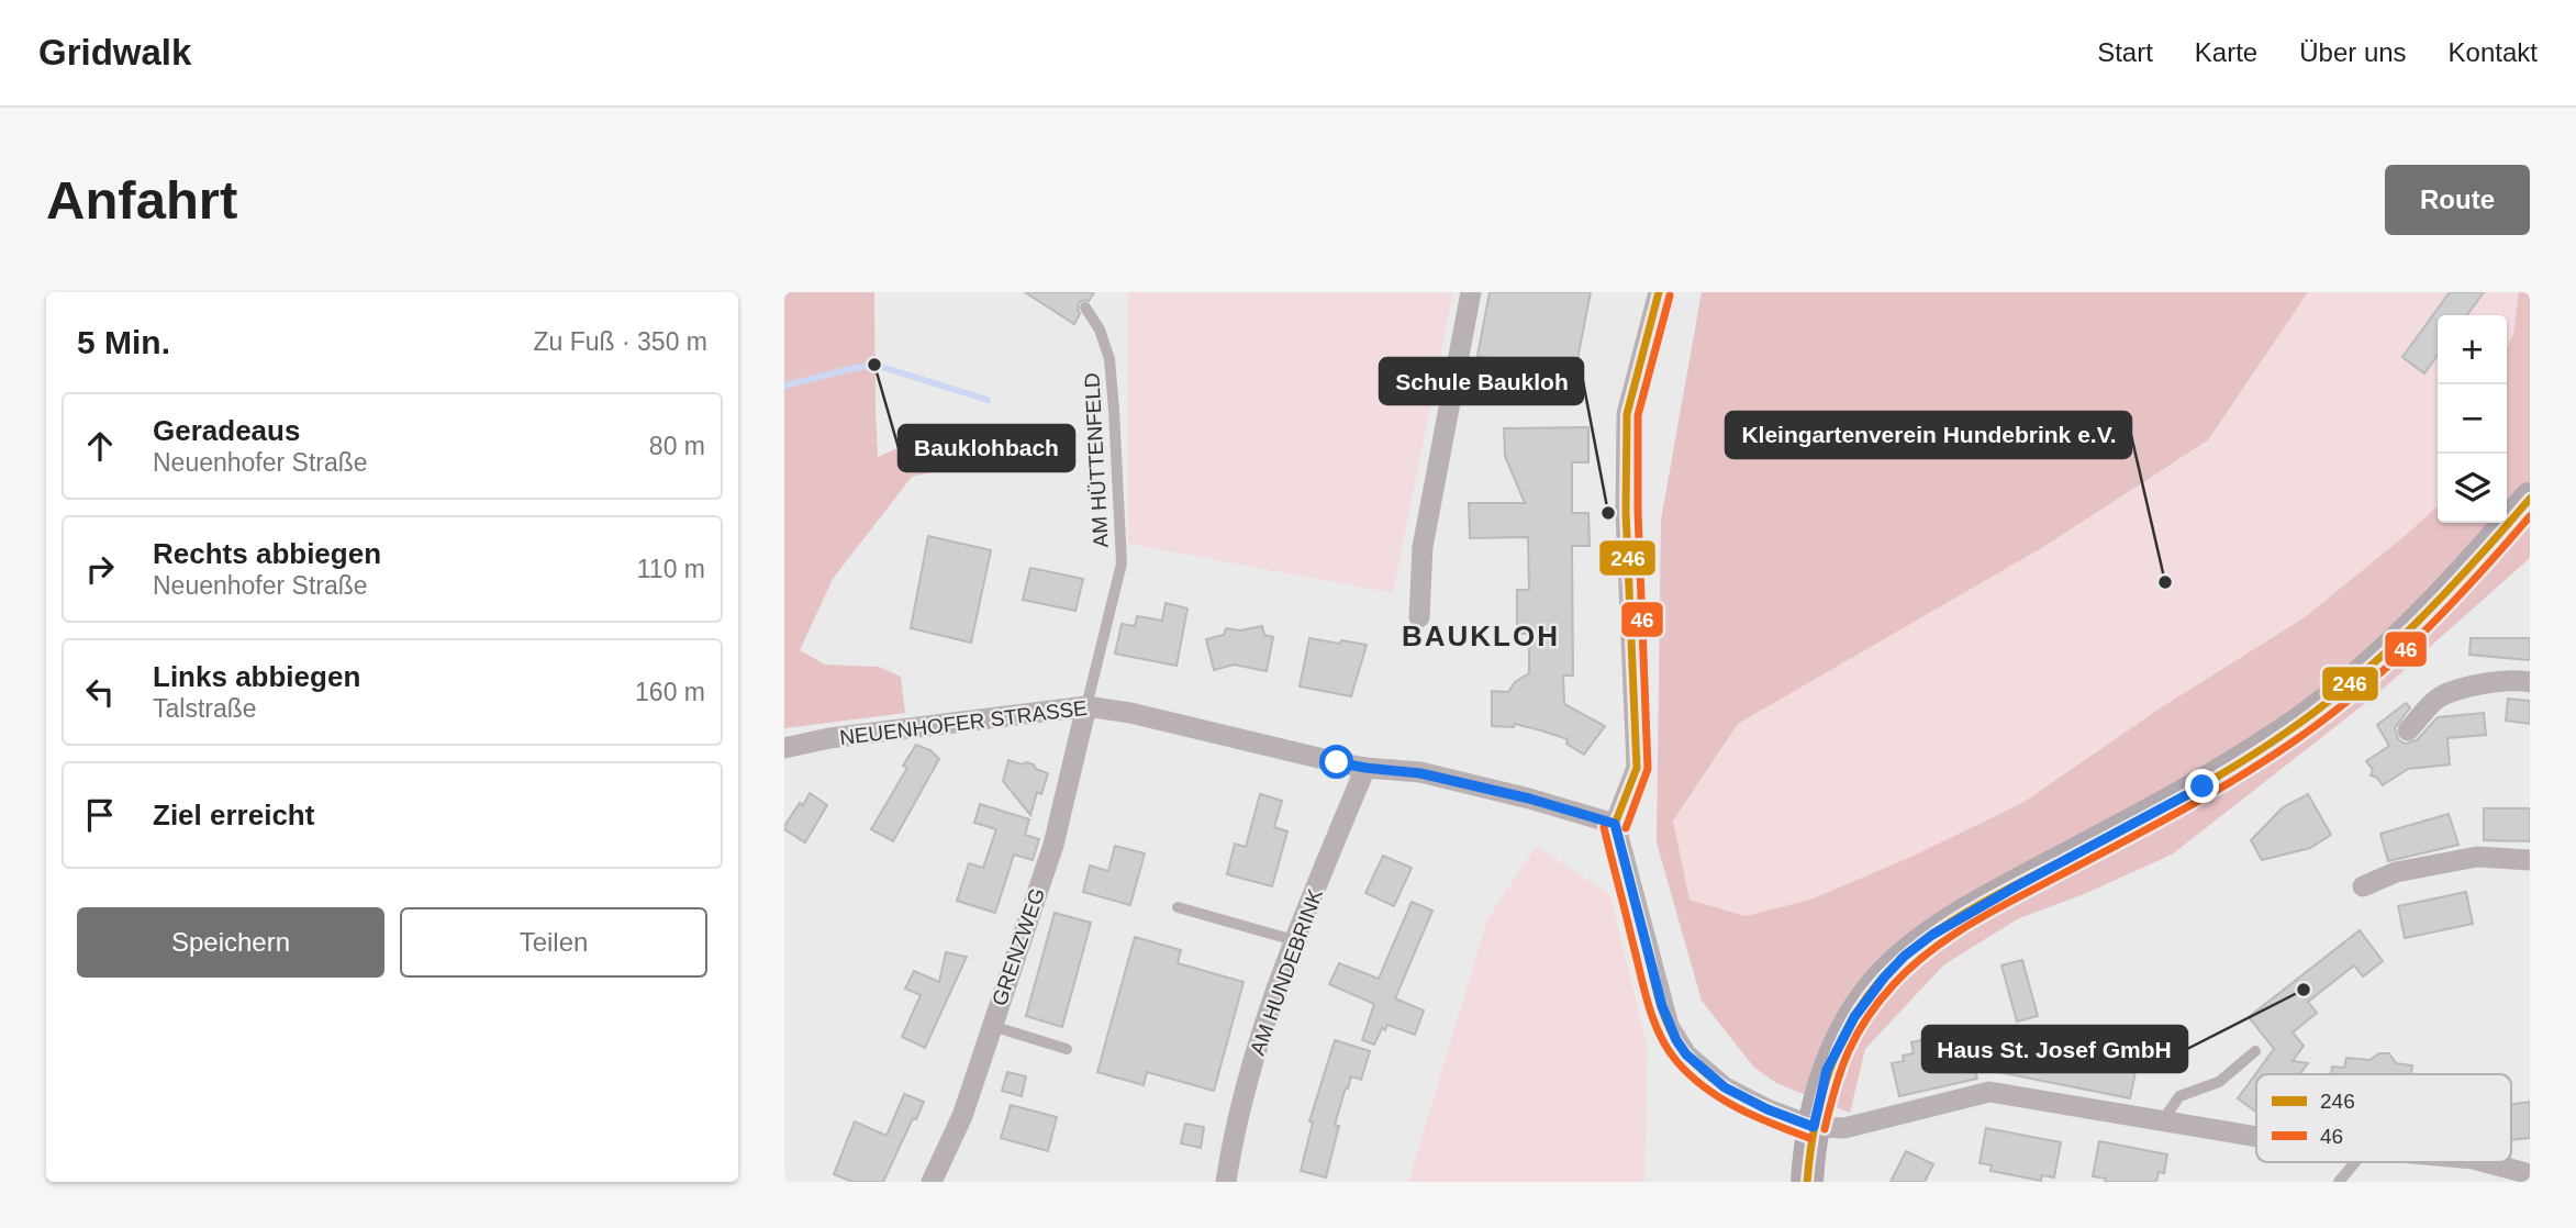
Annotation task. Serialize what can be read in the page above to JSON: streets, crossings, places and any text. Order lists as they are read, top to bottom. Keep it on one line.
{"streets":{"street":["NEUENHOFER STRASSE","GRENZWEG","AM HUNDEBRINK"],"lane":["AM HÜTTENFELD"]},"crossings":[["AM HÜTTENFELD","NEUENHOFER STRASSE"],["AM HÜTTENFELD","GRENZWEG"],["NEUENHOFER STRASSE","GRENZWEG"],["NEUENHOFER STRASSE","AM HUNDEBRINK"]],"districts":["BAUKLOH"],"places":["Bauklohbach","Schule Baukloh","Kleingartenverein Hundebrink e.V.","Haus St. Josef GmbH"],"lines":["transit line 246","transit line 46"],"legend":["246","46"],"page":{"header":"Gridwalk","nav":["Start","Karte","Über uns","Kontakt"],"buttons":["Route",["Speichern","Teilen"]],"title":"Anfahrt","heading":["5 Min.","Zu Fuß · 350 m"],"map_buttons":["+","−"],"list":[["Geradeaus","Neuenhofer Straße","80 m"],["Rechts abbiegen","Neuenhofer Straße","110 m"],["Links abbiegen","Talstraße","160 m"],"Ziel erreicht"]}}
